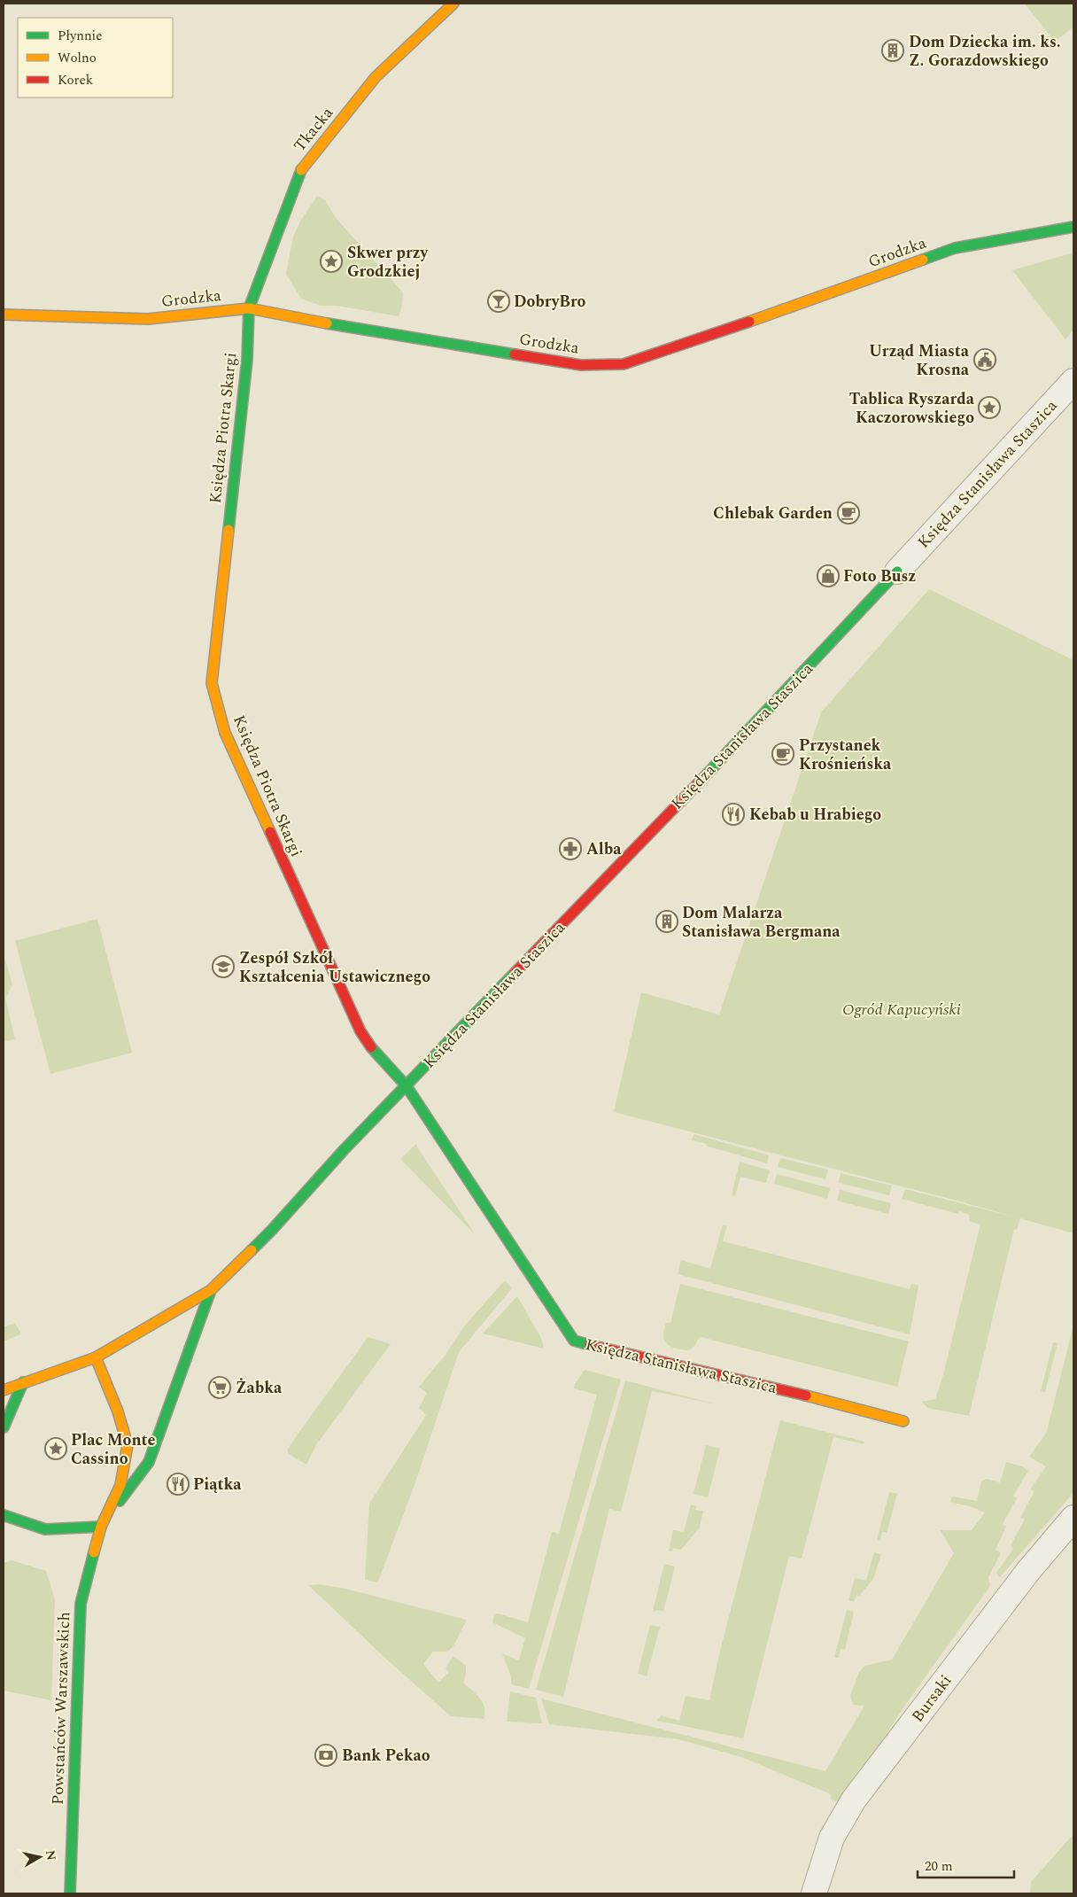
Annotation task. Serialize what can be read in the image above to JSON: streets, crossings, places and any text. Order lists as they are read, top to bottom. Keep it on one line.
{"streets":{"street":["Tkacka","Grodzka","Księdza Piotra Skargi","Księdza Stanisława Staszica","Bursaki","Powstańców Warszawskich"]},"crossings":[["Tkacka","Grodzka"],["Tkacka","Księdza Piotra Skargi"],["Grodzka","Księdza Piotra Skargi"],["Księdza Piotra Skargi","Księdza Stanisława Staszica"]],"parks":["Ogród Kapucyński"],"places":{"building":["Dom Dziecka im. ks. Z. Gorazdowskiego","Dom Malarza Stanisława Bergmana"],"place":["Skwer przy Grodzkiej","Tablica Ryszarda Kaczorowskiego","Plac Monte Cassino"],"bar":["DobryBro"],"public building":["Urząd Miasta Krosna"],"cafe":["Chlebak Garden","Przystanek Krośnieńska"],"shop":["Foto Busz"],"restaurant":["Kebab u Hrabiego","Piątka"],"pharmacy":["Alba"],"school or university":["Zespół Szkół Kształcenia Ustawicznego"],"supermarket":["Żabka"],"bank":["Bank Pekao"]},"legend":["Płynnie","Wolno","Korek"],"scale_bar":"20 m","north":"right"}
